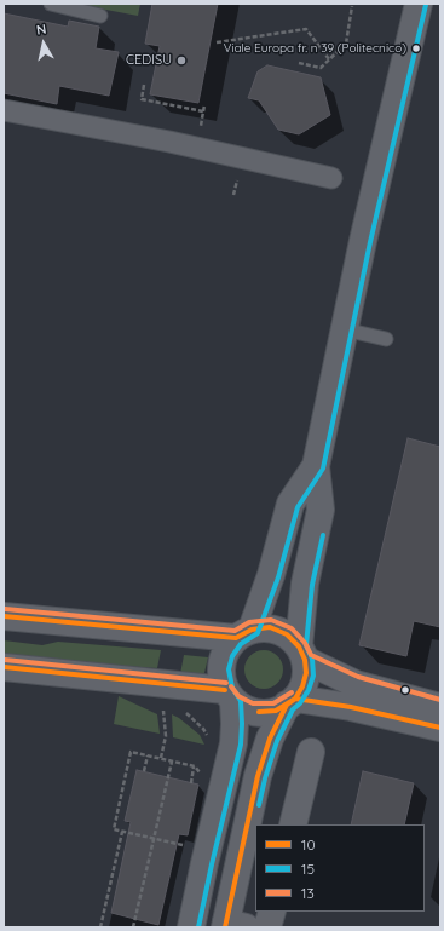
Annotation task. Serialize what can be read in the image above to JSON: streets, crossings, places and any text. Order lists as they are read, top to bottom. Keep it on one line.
{"places":["Viale Europa fr. n 39 (Politecnico)","CEDISU"],"lines":["transit line 15","transit line 13","transit line 10"],"legend":["10","15","13"],"north":"top"}
